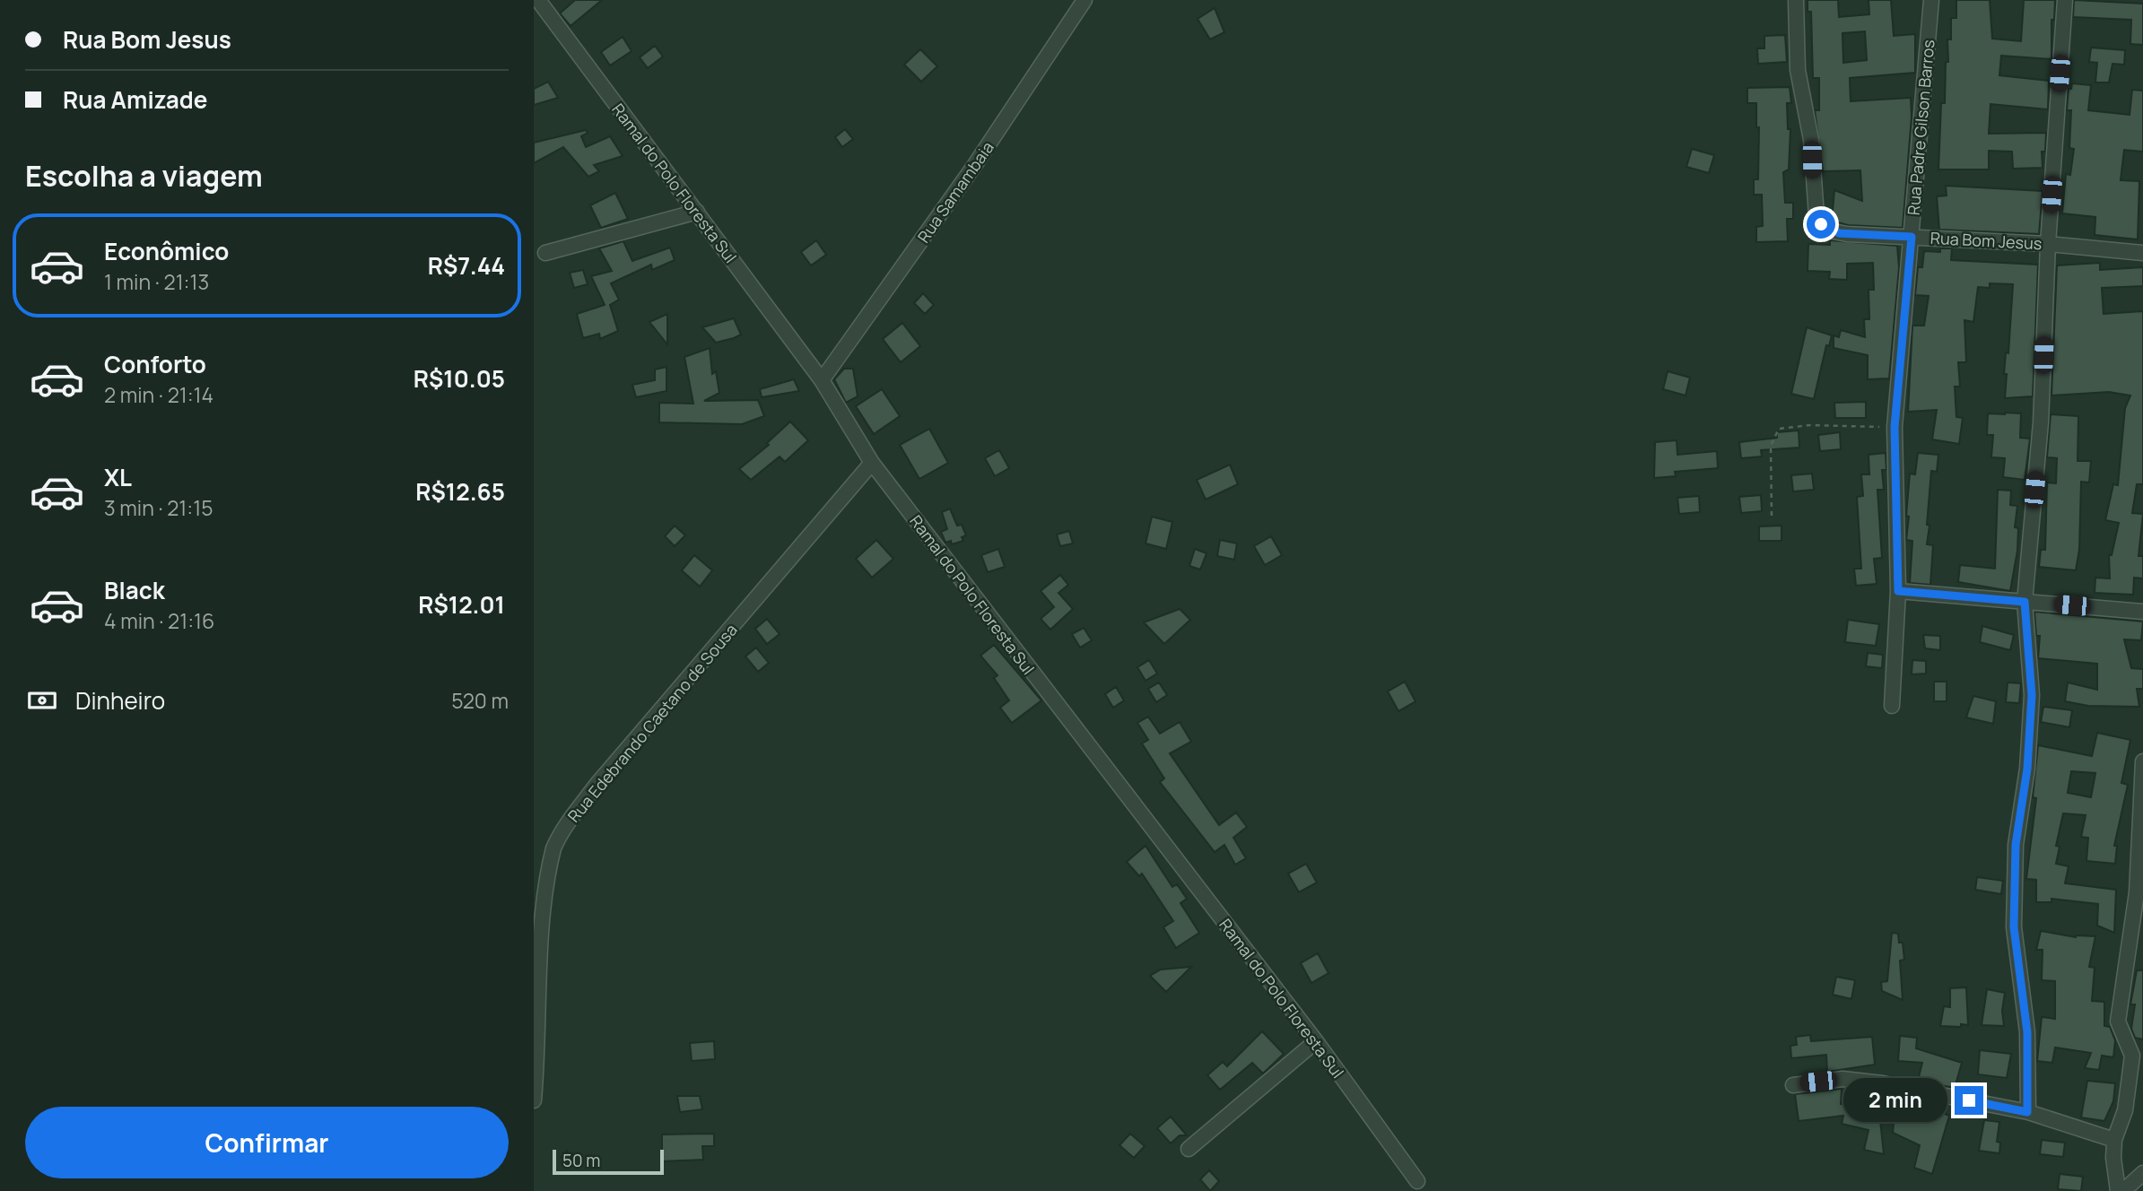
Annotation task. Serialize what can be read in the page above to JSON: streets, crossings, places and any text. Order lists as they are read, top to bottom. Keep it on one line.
{"streets":{"street":["Rua Padre Gilson Barros","Ramal do Polo Floresta Sul","Rua Samambaia","Rua Bom Jesus","Rua Edebrando Caetano de Sousa"]},"crossings":[["Rua Padre Gilson Barros","Rua Bom Jesus"],["Ramal do Polo Floresta Sul","Rua Samambaia"],["Ramal do Polo Floresta Sul","Rua Edebrando Caetano de Sousa"]],"scale_bar":"50 m","page":{"banner":["Rua Bom Jesus","Rua Amizade"],"heading":"Escolha a viagem","list":[{"name":"Econômico","note":"1 min · 21:13","value":"R$7.44"},{"name":"Conforto","note":"2 min · 21:14","value":"R$10.05"},{"name":"XL","note":"3 min · 21:15","value":"R$12.65"},{"name":"Black","note":"4 min · 21:16","value":"R$12.01"}],"pay":["Dinheiro","520 m"],"bubble":"2 min","buttons":"Confirmar","scale":"50 m"}}
